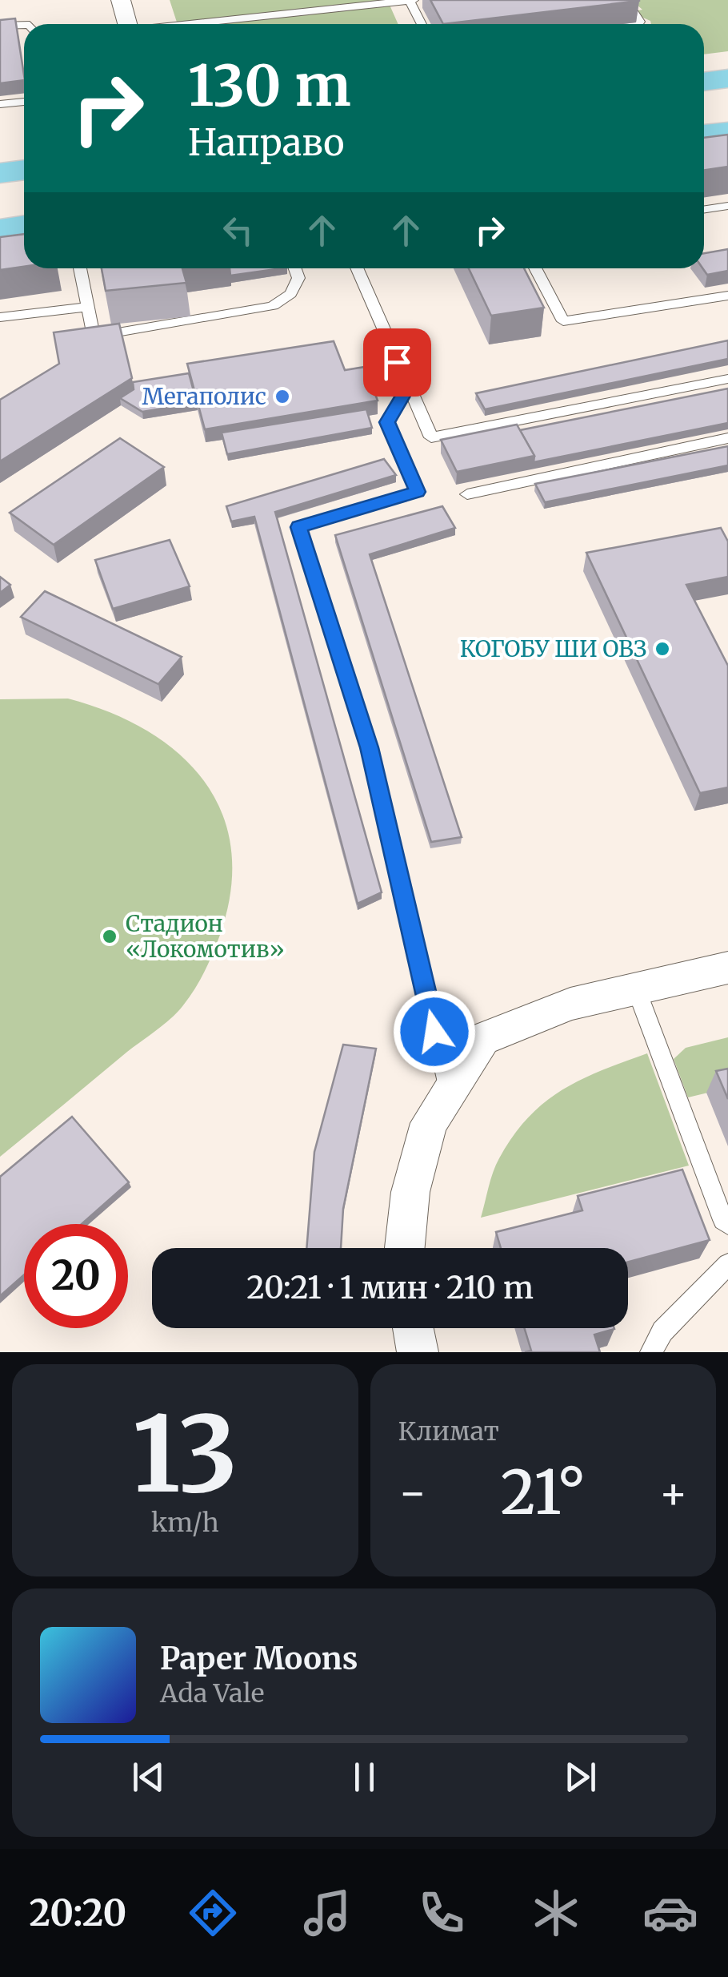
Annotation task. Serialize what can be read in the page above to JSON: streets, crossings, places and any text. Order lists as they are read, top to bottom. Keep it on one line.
{"places":["Мегаполис","КОГОБУ ШИ ОВЗ","Cтадион «Локомотив»"],"page":{"turn":["130 m","Направо"],"limit":"20","trip":"20:21 · 1 мин · 210 m","tile":[["13","km/h"],"Климат"],"heat":["−","21°","+"],"song":["Paper Moons","Ada Vale"],"tabs":"20:20"}}
